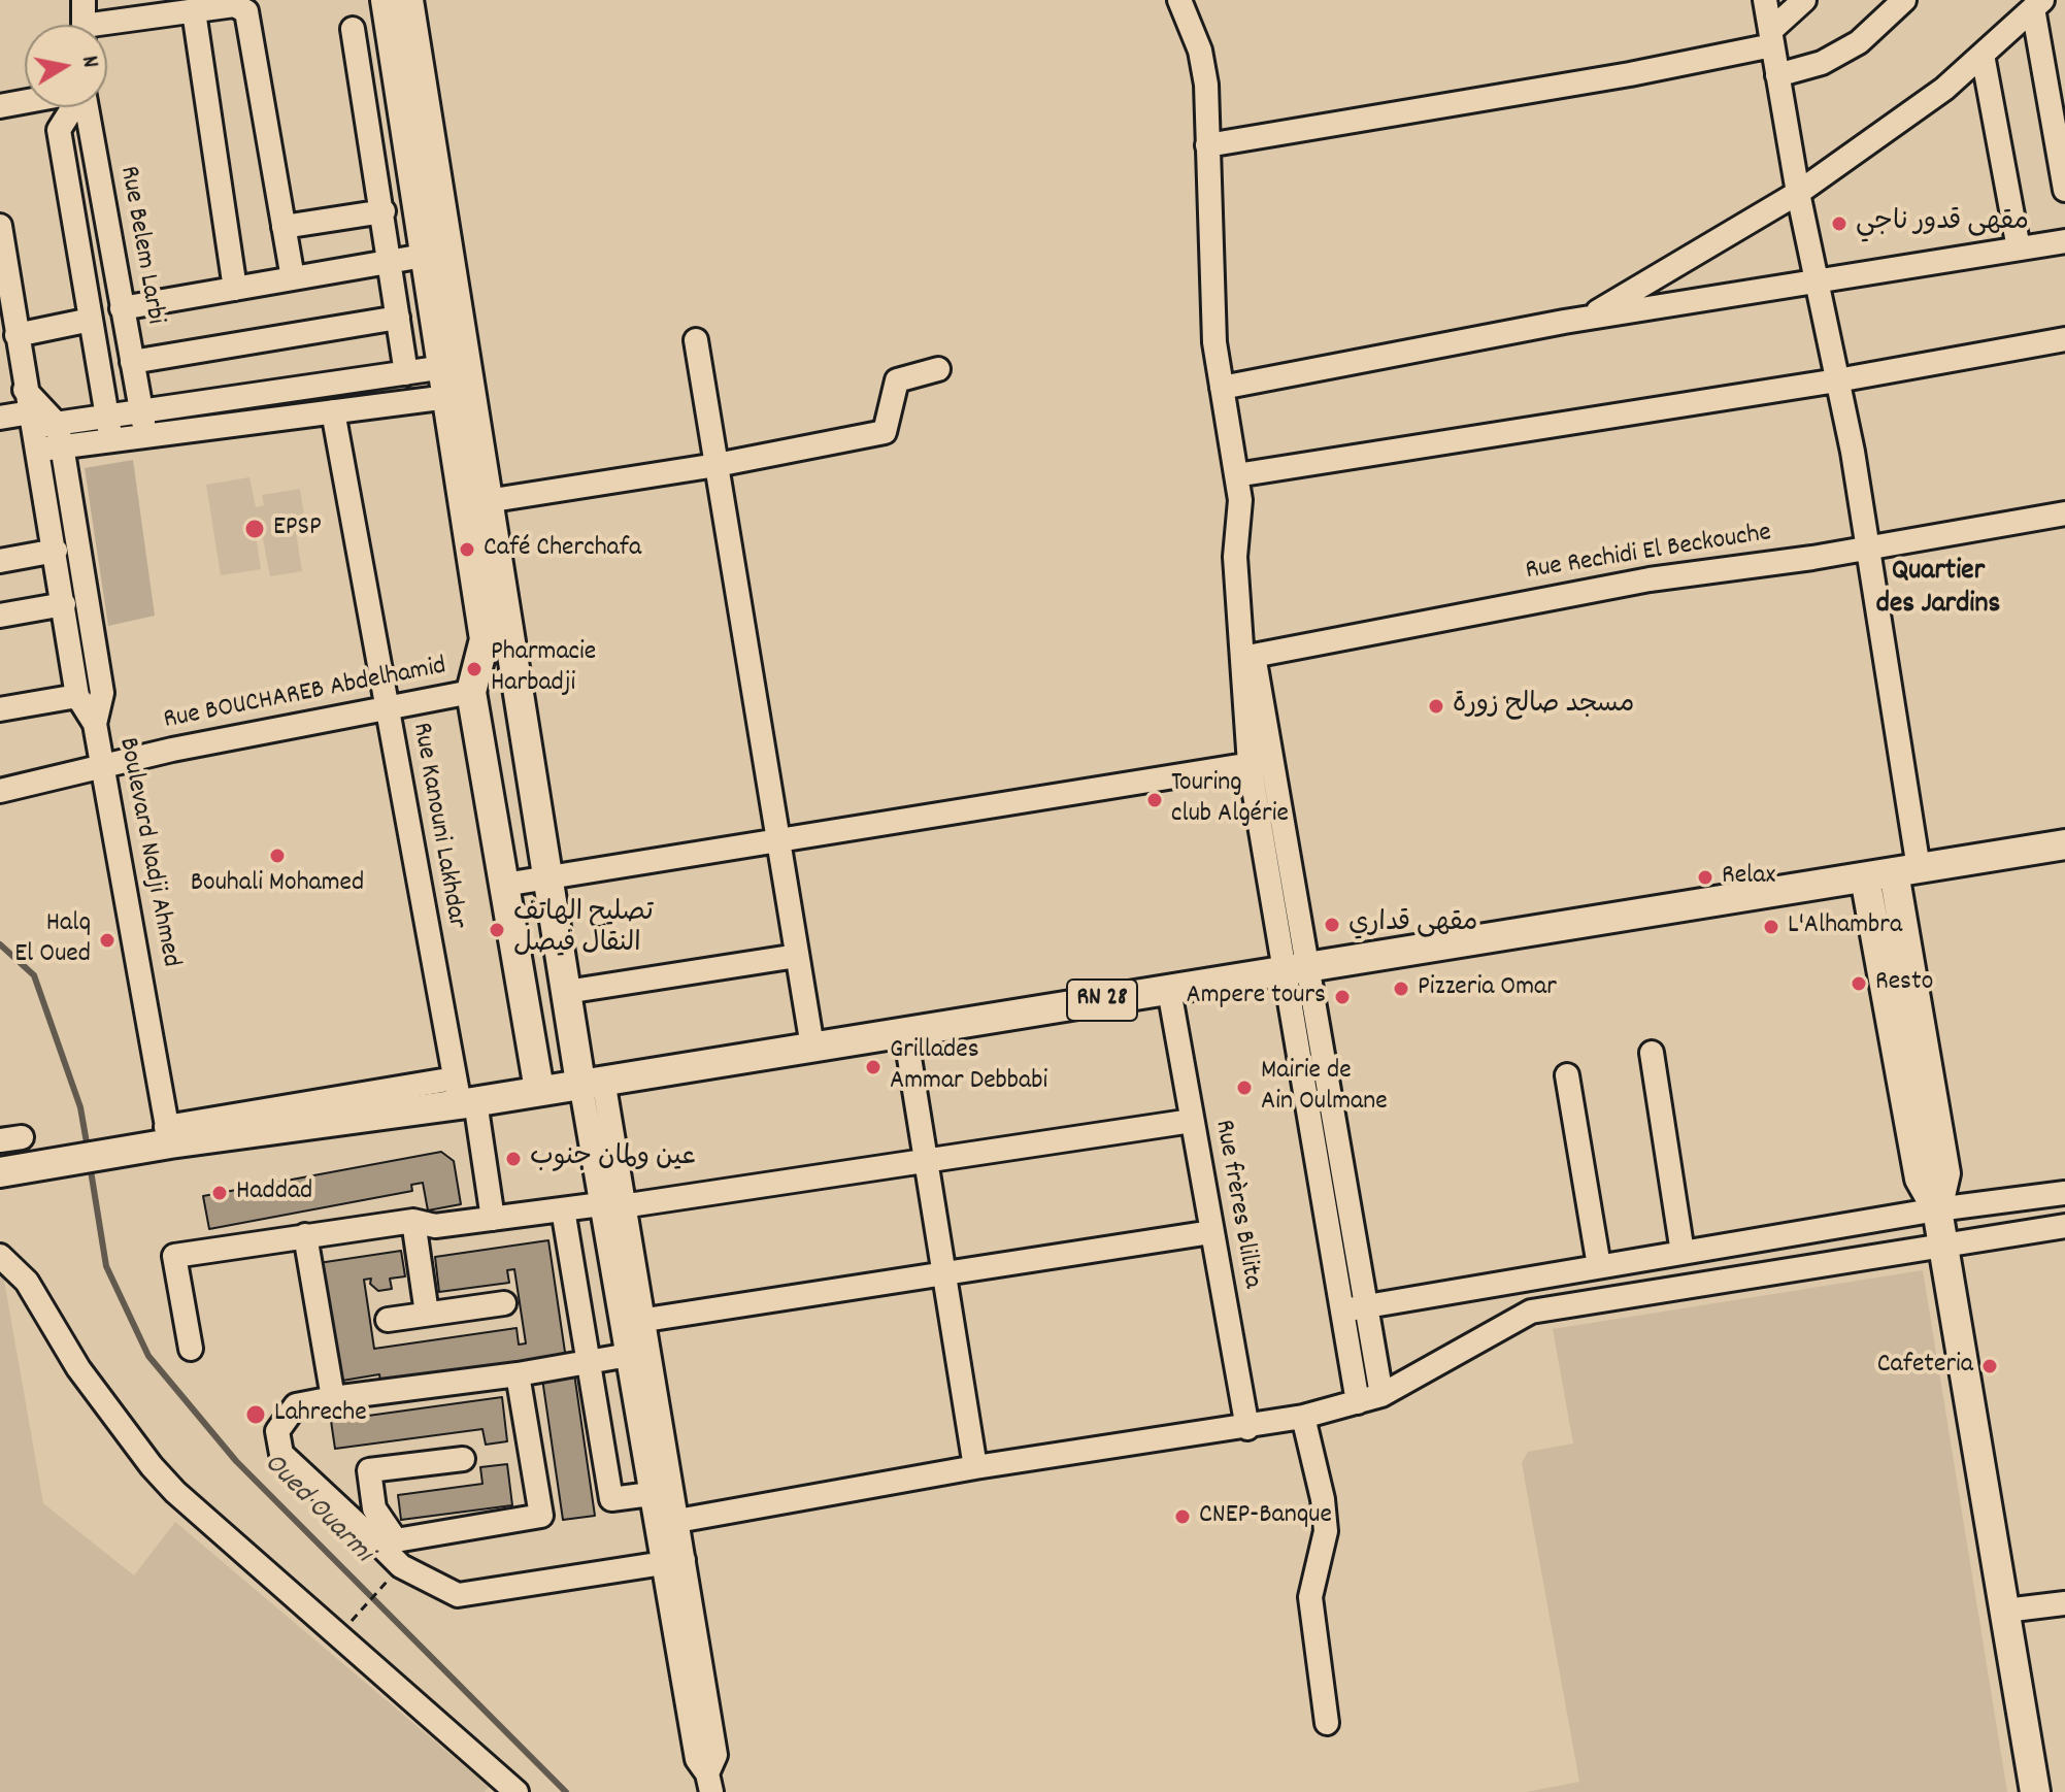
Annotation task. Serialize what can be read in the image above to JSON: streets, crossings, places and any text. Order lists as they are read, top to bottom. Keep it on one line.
{"streets":{"main road":["RN 28"],"street":["Rue Belem Larbi","Rue Rechidi El Beckouche","Rue BOUCHAREB Abdelhamid","Rue Kanouni Lakhdar","Boulevard Nadji Ahmed","Rue frères Blilita"]},"crossings":[["Rue BOUCHAREB Abdelhamid","Rue Kanouni Lakhdar"],["Rue BOUCHAREB Abdelhamid","Boulevard Nadji Ahmed"],["Rue Kanouni Lakhdar","RN 28"],["Boulevard Nadji Ahmed","RN 28"],["RN 28","Rue frères Blilita"]],"districts":["Quartier des Jardins"],"water":["Oued Ouarmi"],"places":["مقهى قدور ناجي","EPSP","Café Cherchafa","Pharmacie Harbadji","مسجد صالح زورة","Touring club Algérie","Bouhali Mohamed","Relax","مقهى قداري","L'Alhambra","تصليح الهاتف النقال فيصل","Halq El Oued","Resto","Pizzeria Omar","Ampere tours","Grillades Ammar Debbabi","Mairie de Ain Oulmane","عين ولمان جنوب","Haddad","Cafeteria","Lahreche","CNEP-Banque"],"north":"right"}
